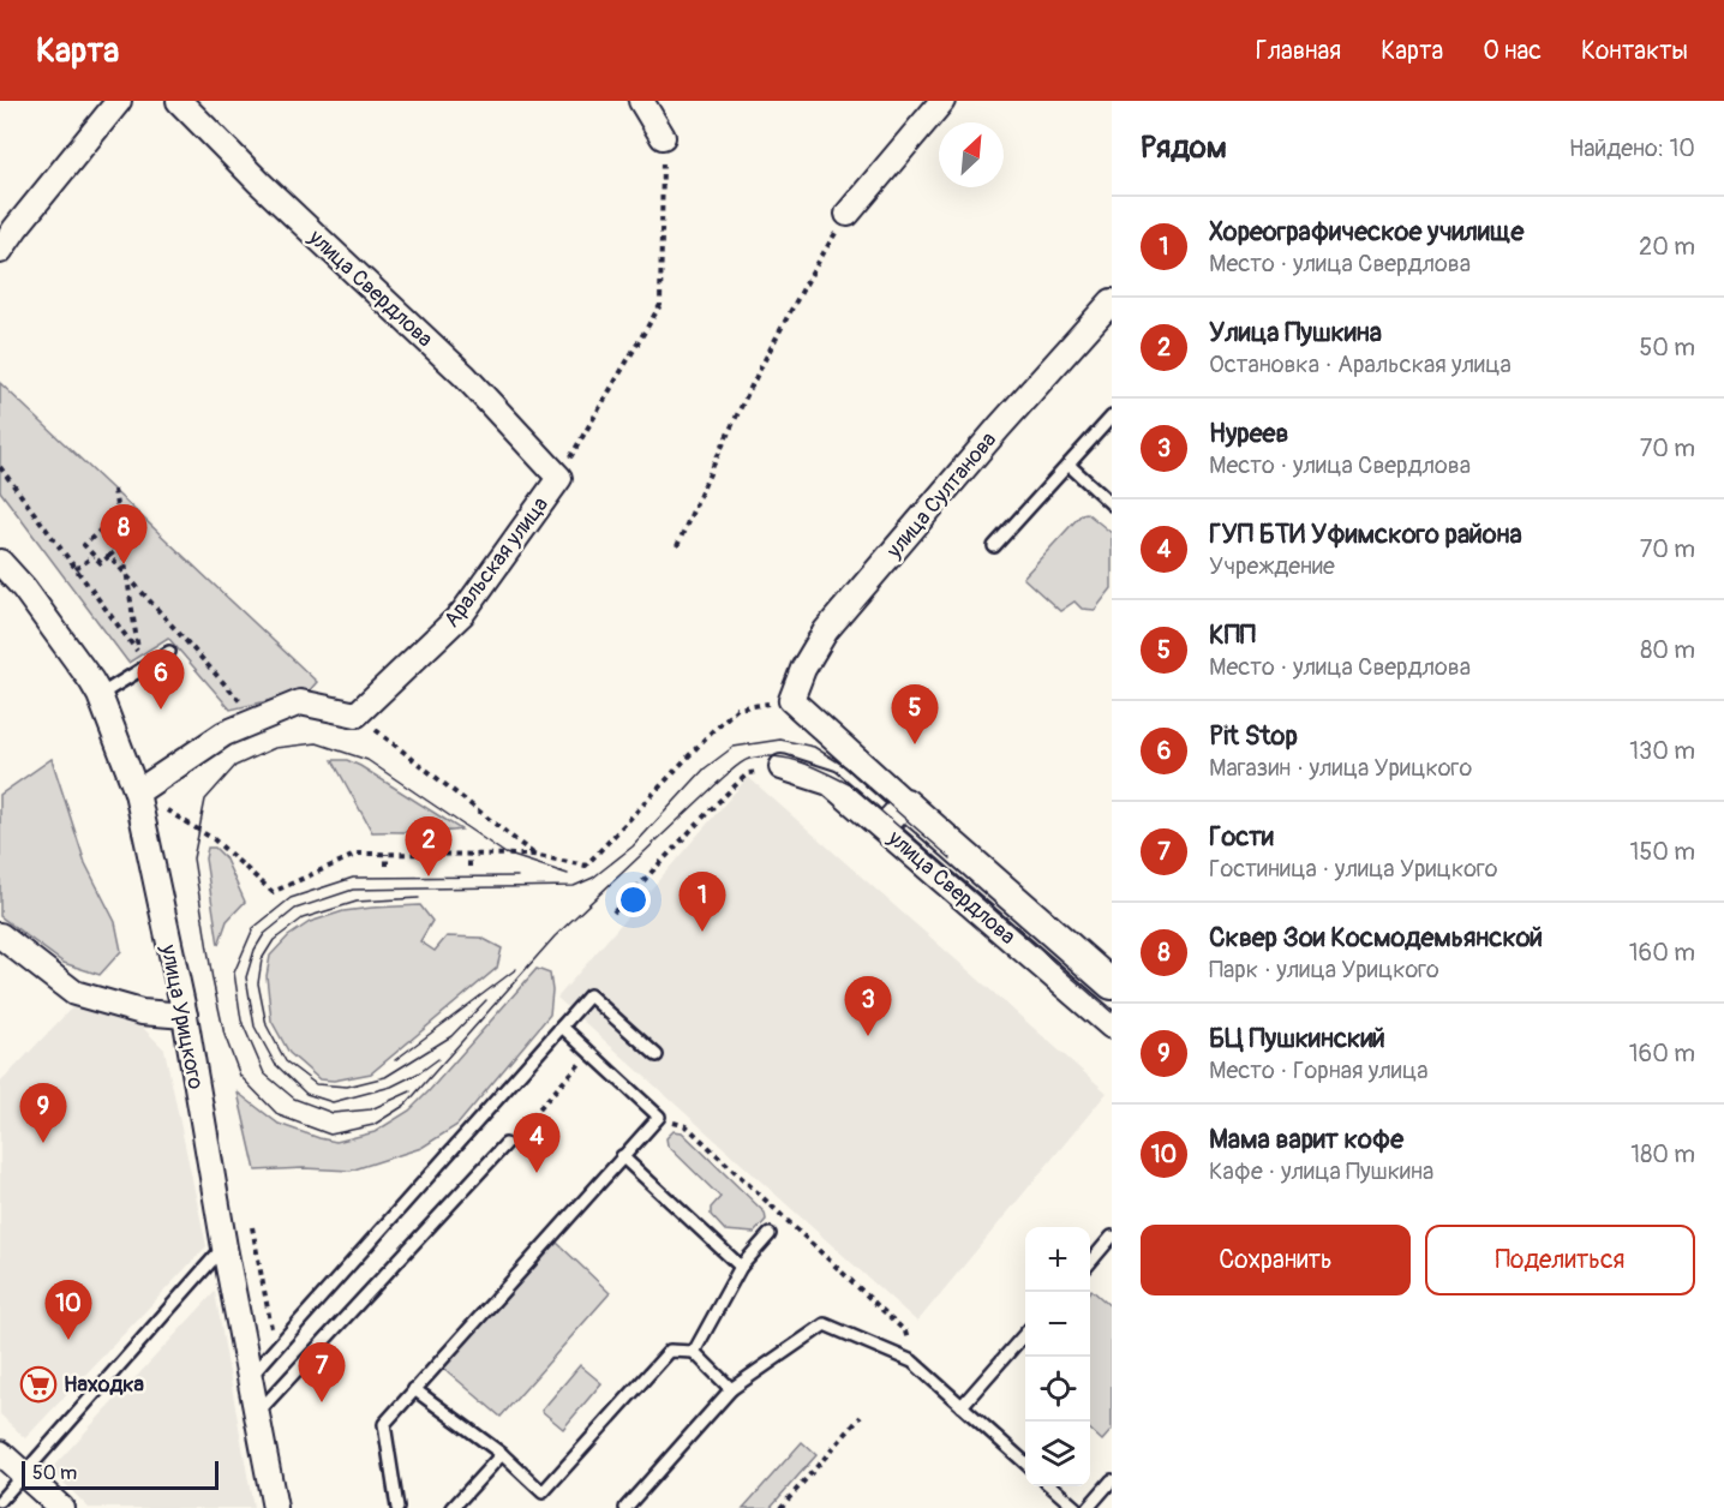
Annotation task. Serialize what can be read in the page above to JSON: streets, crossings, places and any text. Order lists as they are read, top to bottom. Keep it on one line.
{"streets":{"street":["улица Свердлова","улица Султанова","Аральская улица","улица Урицкого"]},"crossings":[["улица Свердлова","Аральская улица"]],"places":{"supermarket":["Находка"]},"scale_bar":"50 m","north":"top right","page":{"header":"Карта","nav":["Главная","Карта","О нас","Контакты"],"heading":["Рядом","Найдено: 10"],"list":[{"mark":"1","name":"Хореографическое училище","note":"Место · улица Свердлова","value":"20 m"},{"mark":"2","name":"Улица Пушкина","note":"Остановка · Аральская улица","value":"50 m"},{"mark":"3","name":"Нуреев","note":"Место · улица Свердлова","value":"70 m"},{"mark":"4","name":"ГУП БТИ Уфимского района","note":"Учреждение","value":"70 m"},{"mark":"5","name":"КПП","note":"Место · улица Свердлова","value":"80 m"},{"mark":"6","name":"Pit Stop","note":"Магазин · улица Урицкого","value":"130 m"},{"mark":"7","name":"Гости","note":"Гостиница · улица Урицкого","value":"150 m"},{"mark":"8","name":"Сквер Зои Космодемьянской","note":"Парк · улица Урицкого","value":"160 m"},{"mark":"9","name":"БЦ Пушкинский","note":"Место · Горная улица","value":"160 m"},{"mark":"10","name":"Мама варит кофе","note":"Кафе · улица Пушкина","value":"180 m"}],"pins":["8","6","5","2","1","3","9","4","10","7"],"buttons":["Сохранить","Поделиться"],"map_buttons":["+","−"],"scale":"50 m"}}
